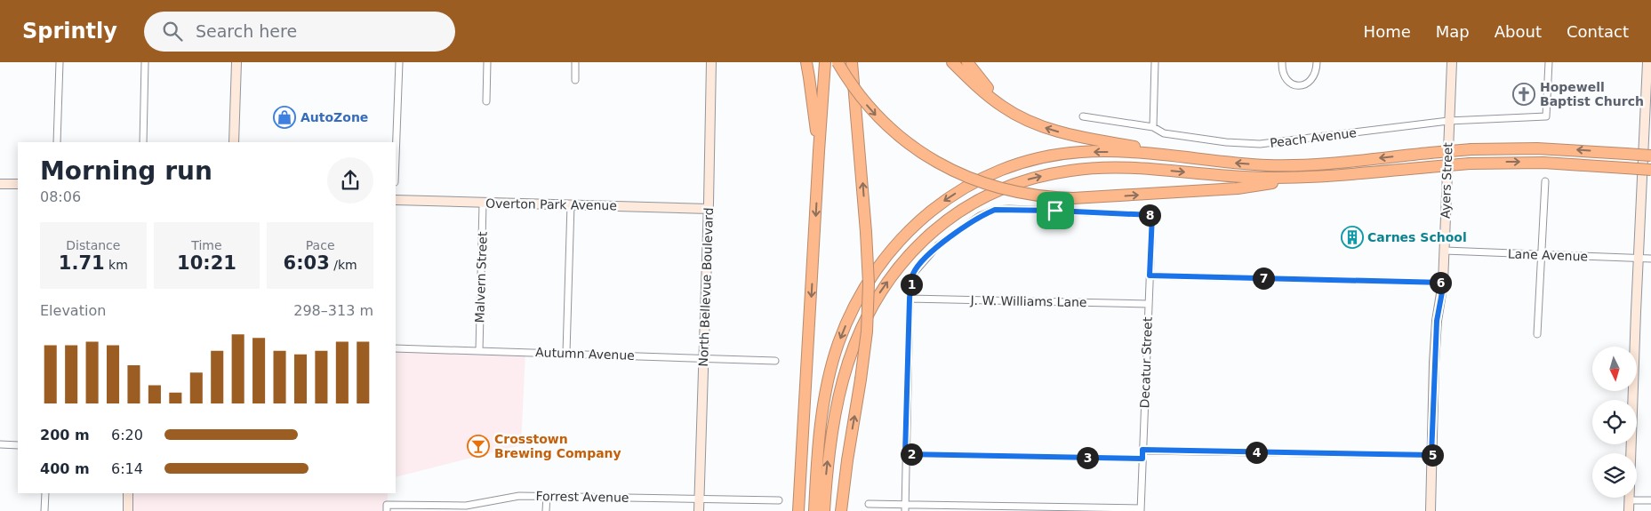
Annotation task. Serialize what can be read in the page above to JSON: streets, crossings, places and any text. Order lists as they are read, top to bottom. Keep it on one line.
{"streets":{"street":["Peach Avenue","Ayers Street","Overton Park Avenue","Lane Avenue","Malvern Street","North Bellevue Boulevard","J. W. Williams Lane","Autumn Avenue","Decatur Street","Forrest Avenue"]},"crossings":[["Peach Avenue","Ayers Street"],["Ayers Street","Lane Avenue"],["Overton Park Avenue","Malvern Street"],["Overton Park Avenue","North Bellevue Boulevard"],["Malvern Street","Autumn Avenue"],["North Bellevue Boulevard","Autumn Avenue"],["North Bellevue Boulevard","Forrest Avenue"],["J. W. Williams Lane","Decatur Street"]],"places":{"church":["Hopewell Baptist Church"],"shop":["AutoZone"],"building":["Carnes School"],"bar":["Crosstown Brewing Company"]},"north":"bottom","page":{"header":"Sprintly","search":"Search here","nav":["Home","Map","About","Contact"],"heading":["Morning run","08:06"],"pins":["8","7","6","1","4","2","5","3"],"stats":[["Distance","1.71 km"],["Time","10:21"],["Pace","6:03 /km"]],"chart":["Elevation","298–313 m"],"list":[{"name":"200 m","note":"6:20"},{"name":"400 m","note":"6:14"}]}}
